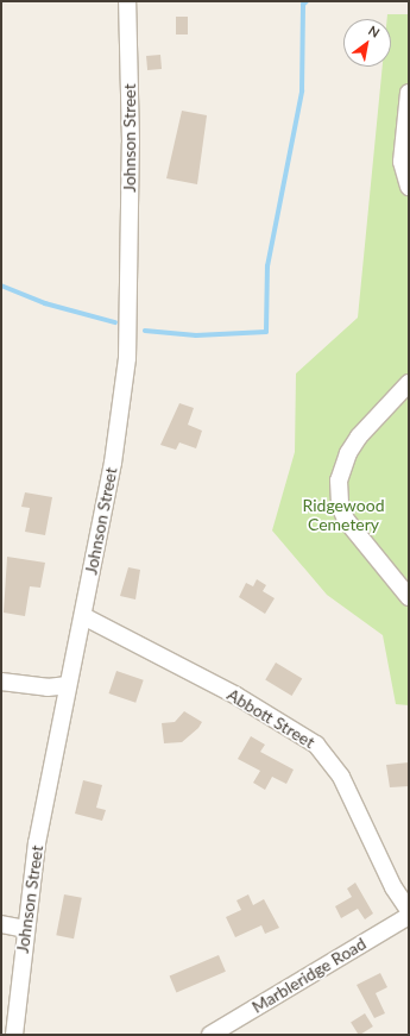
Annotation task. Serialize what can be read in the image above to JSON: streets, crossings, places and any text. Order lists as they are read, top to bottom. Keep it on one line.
{"streets":{"street":["Johnson Street","Abbott Street","Marbleridge Road"]},"crossings":[["Johnson Street","Abbott Street"]],"parks":["Ridgewood Cemetery"],"north":"top right"}
